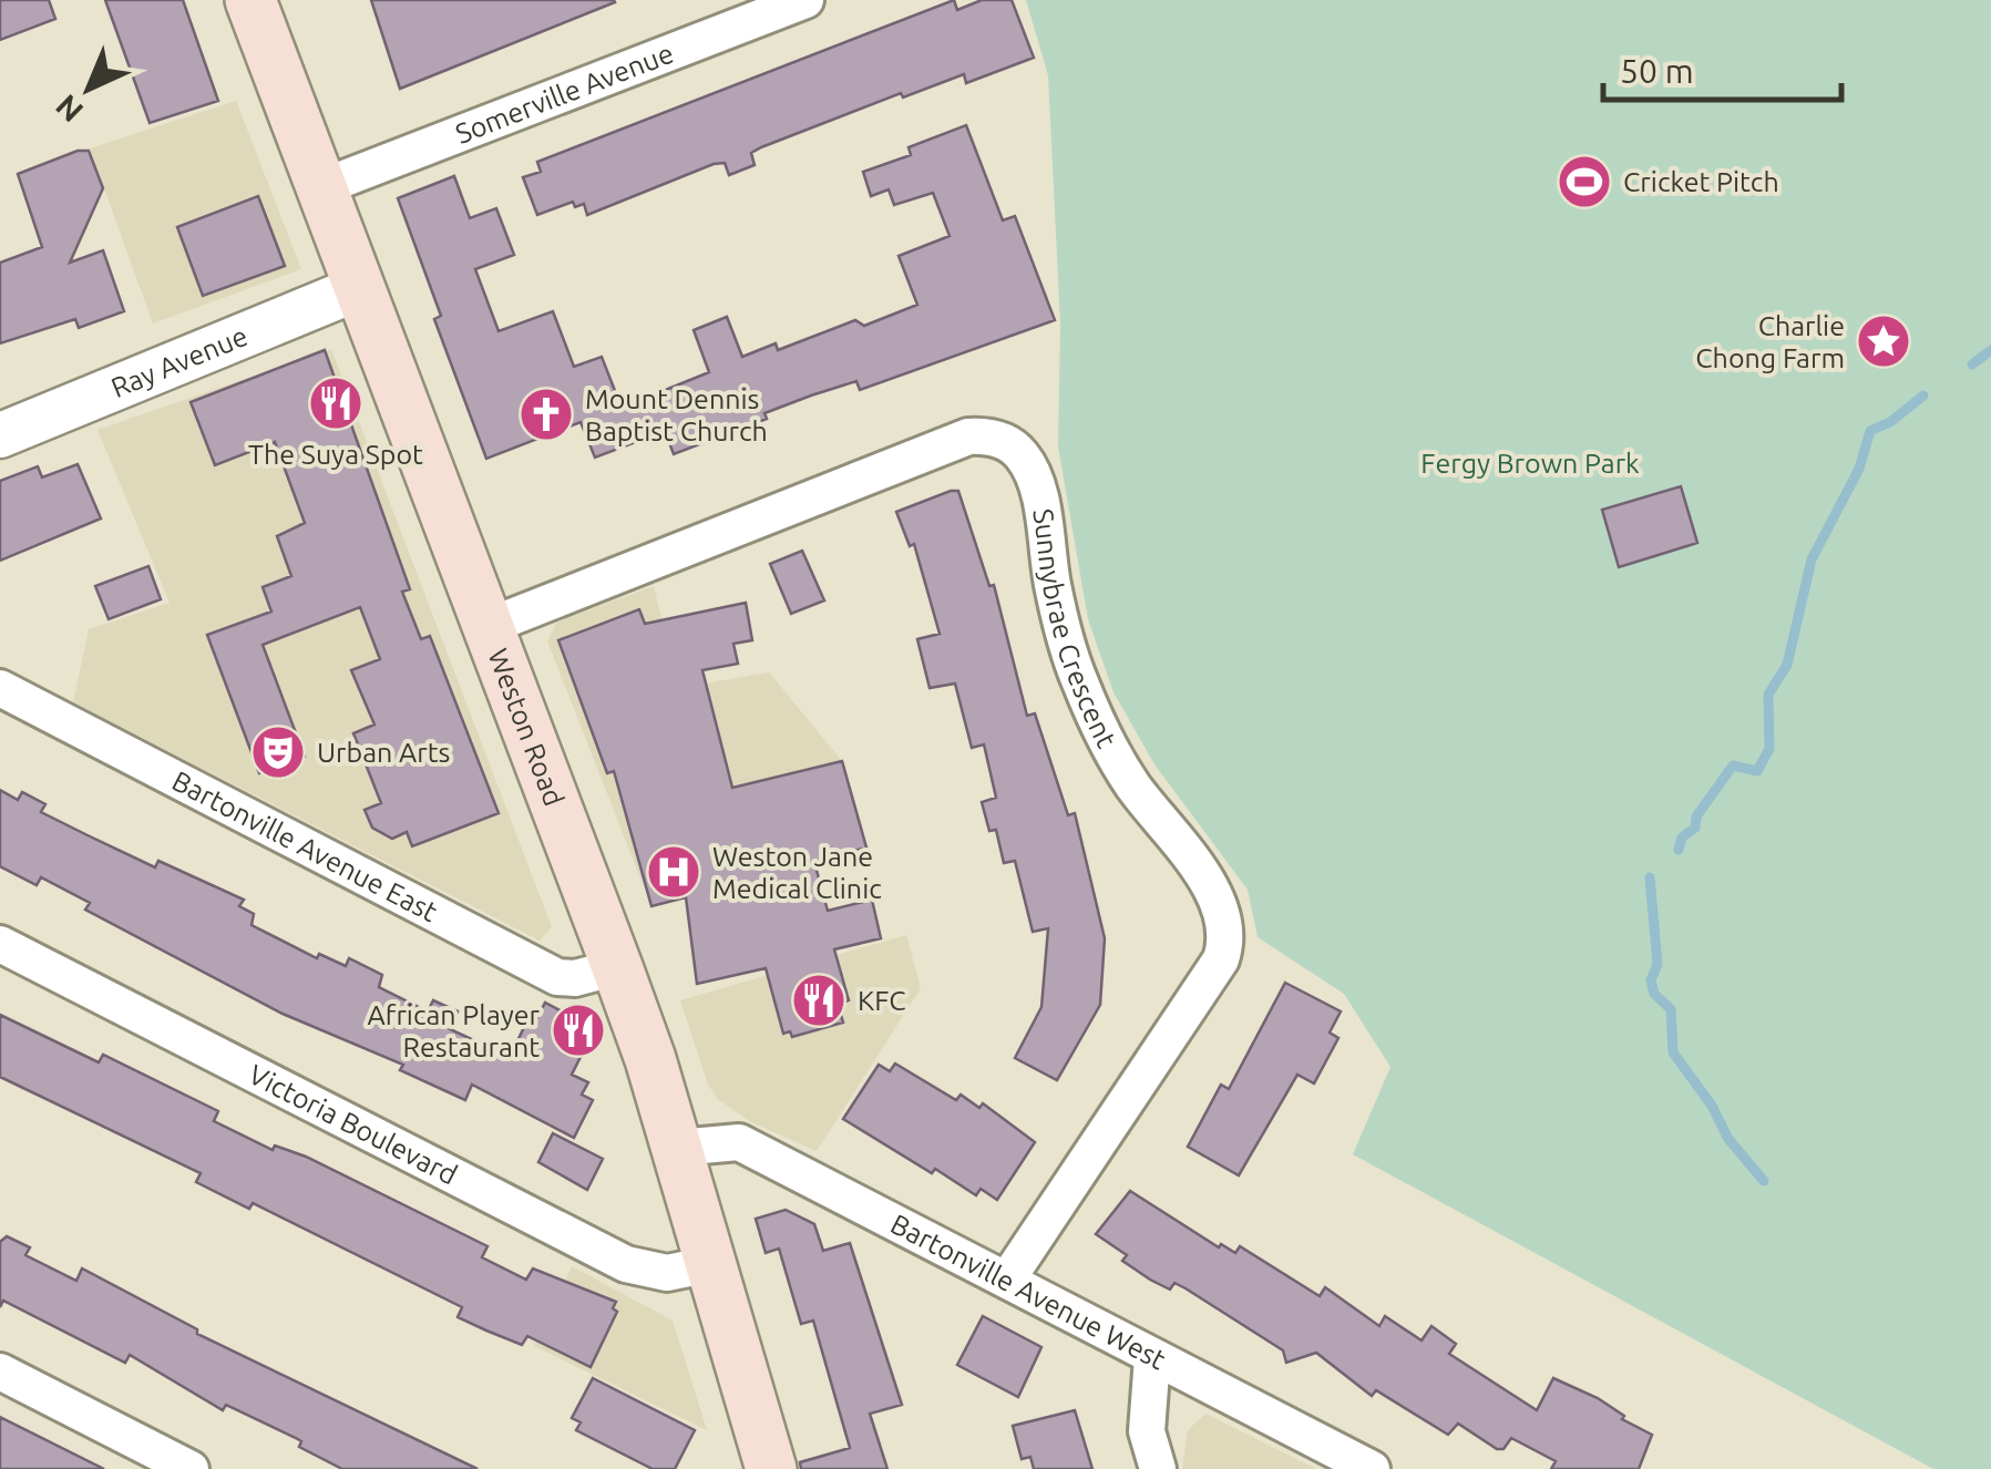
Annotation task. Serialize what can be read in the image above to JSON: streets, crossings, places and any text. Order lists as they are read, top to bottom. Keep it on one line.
{"streets":{"main road":["Weston Road"],"street":["Somerville Avenue","Ray Avenue","Sunnybrae Crescent","Bartonville Avenue East","Victoria Boulevard","Bartonville Avenue West"]},"crossings":[["Somerville Avenue","Weston Road"],["Ray Avenue","Weston Road"],["Sunnybrae Crescent","Weston Road"],["Sunnybrae Crescent","Bartonville Avenue West"],["Weston Road","Bartonville Avenue East"],["Weston Road","Victoria Boulevard"],["Weston Road","Bartonville Avenue West"]],"parks":["Fergy Brown Park"],"places":{"sports":["Cricket Pitch"],"place":["Charlie Chong Farm"],"restaurant":["The Suya Spot","KFC","African Player Restaurant"],"church":["Mount Dennis Baptist Church"],"theatre":["Urban Arts"],"hospital":["Weston Jane Medical Clinic"]},"scale_bar":"50 m","north":"bottom left"}
